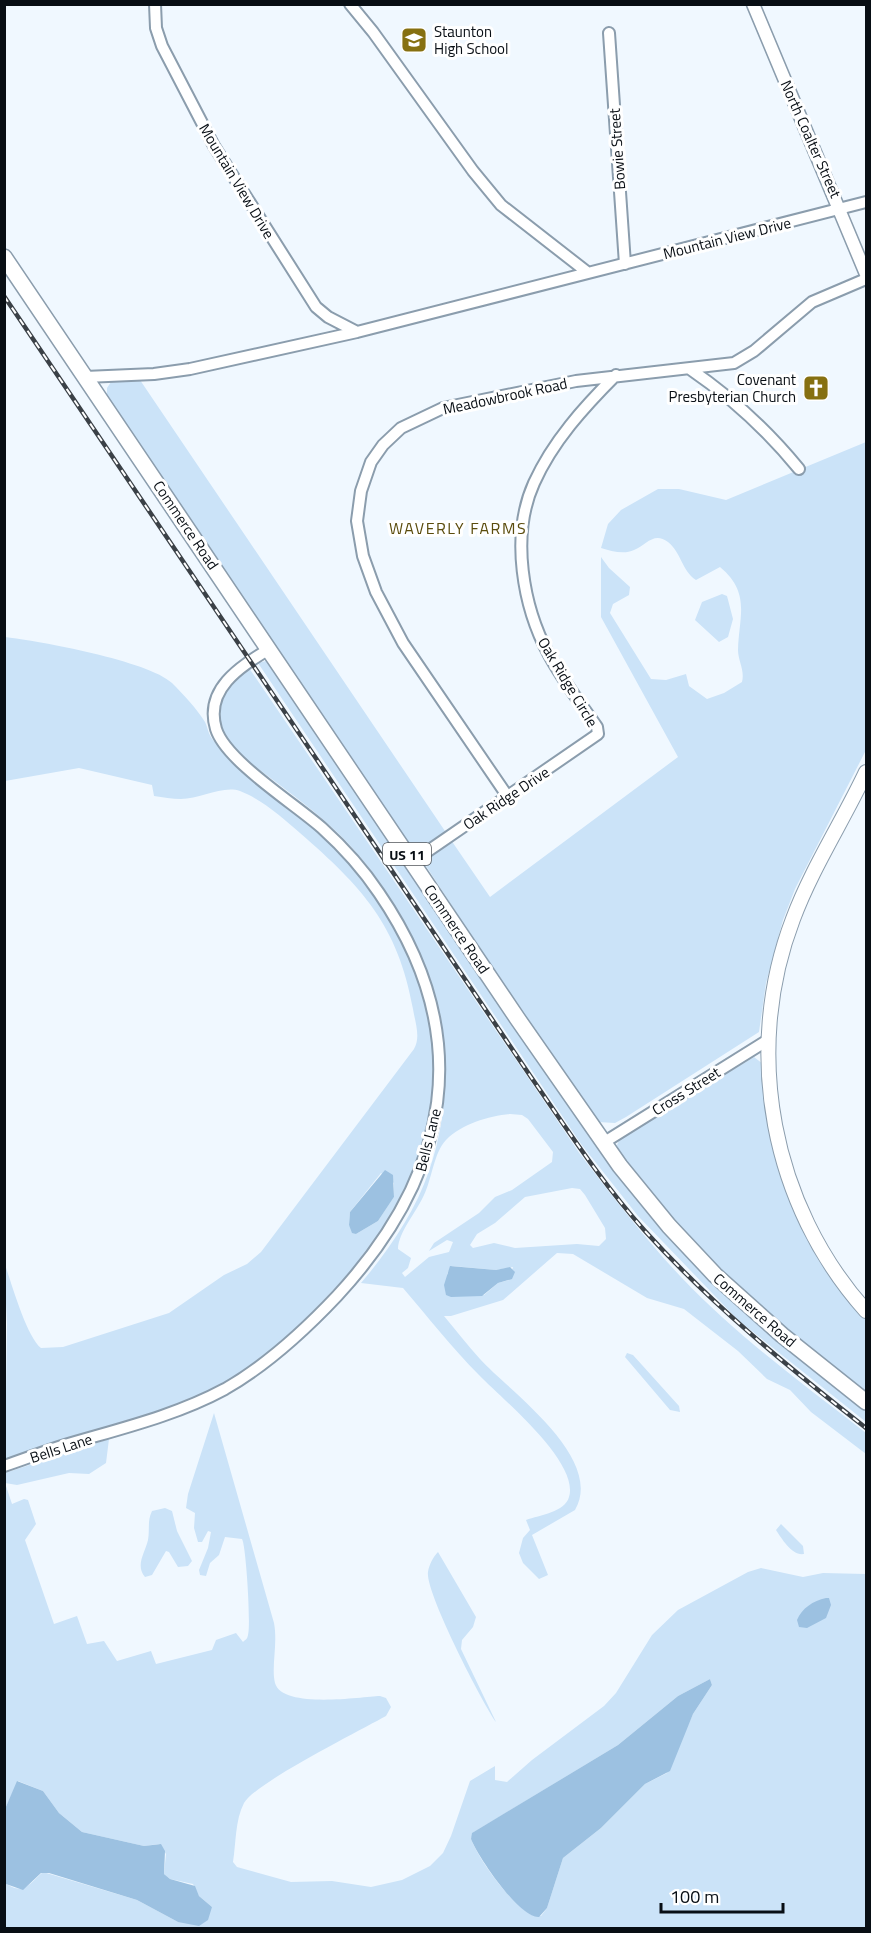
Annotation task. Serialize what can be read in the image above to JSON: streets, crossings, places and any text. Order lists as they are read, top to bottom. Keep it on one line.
{"streets":{"main road":["Commerce Road","US 11"],"street":["North Coalter Street","Bowie Street","Mountain View Drive","Meadowbrook Road","Oak Ridge Circle","Oak Ridge Drive","Cross Street","Bells Lane"]},"crossings":[["North Coalter Street","Mountain View Drive"],["Bowie Street","Mountain View Drive"],["Mountain View Drive","Commerce Road"],["Meadowbrook Road","Oak Ridge Circle"],["Meadowbrook Road","Oak Ridge Drive"],["Commerce Road","Oak Ridge Drive"],["Commerce Road","Cross Street"],["Commerce Road","Bells Lane"],["Oak Ridge Circle","Oak Ridge Drive"]],"districts":["WAVERLY FARMS"],"places":{"school or university":["Staunton High School"],"church":["Covenant Presbyterian Church"]},"scale_bar":"100 m"}
